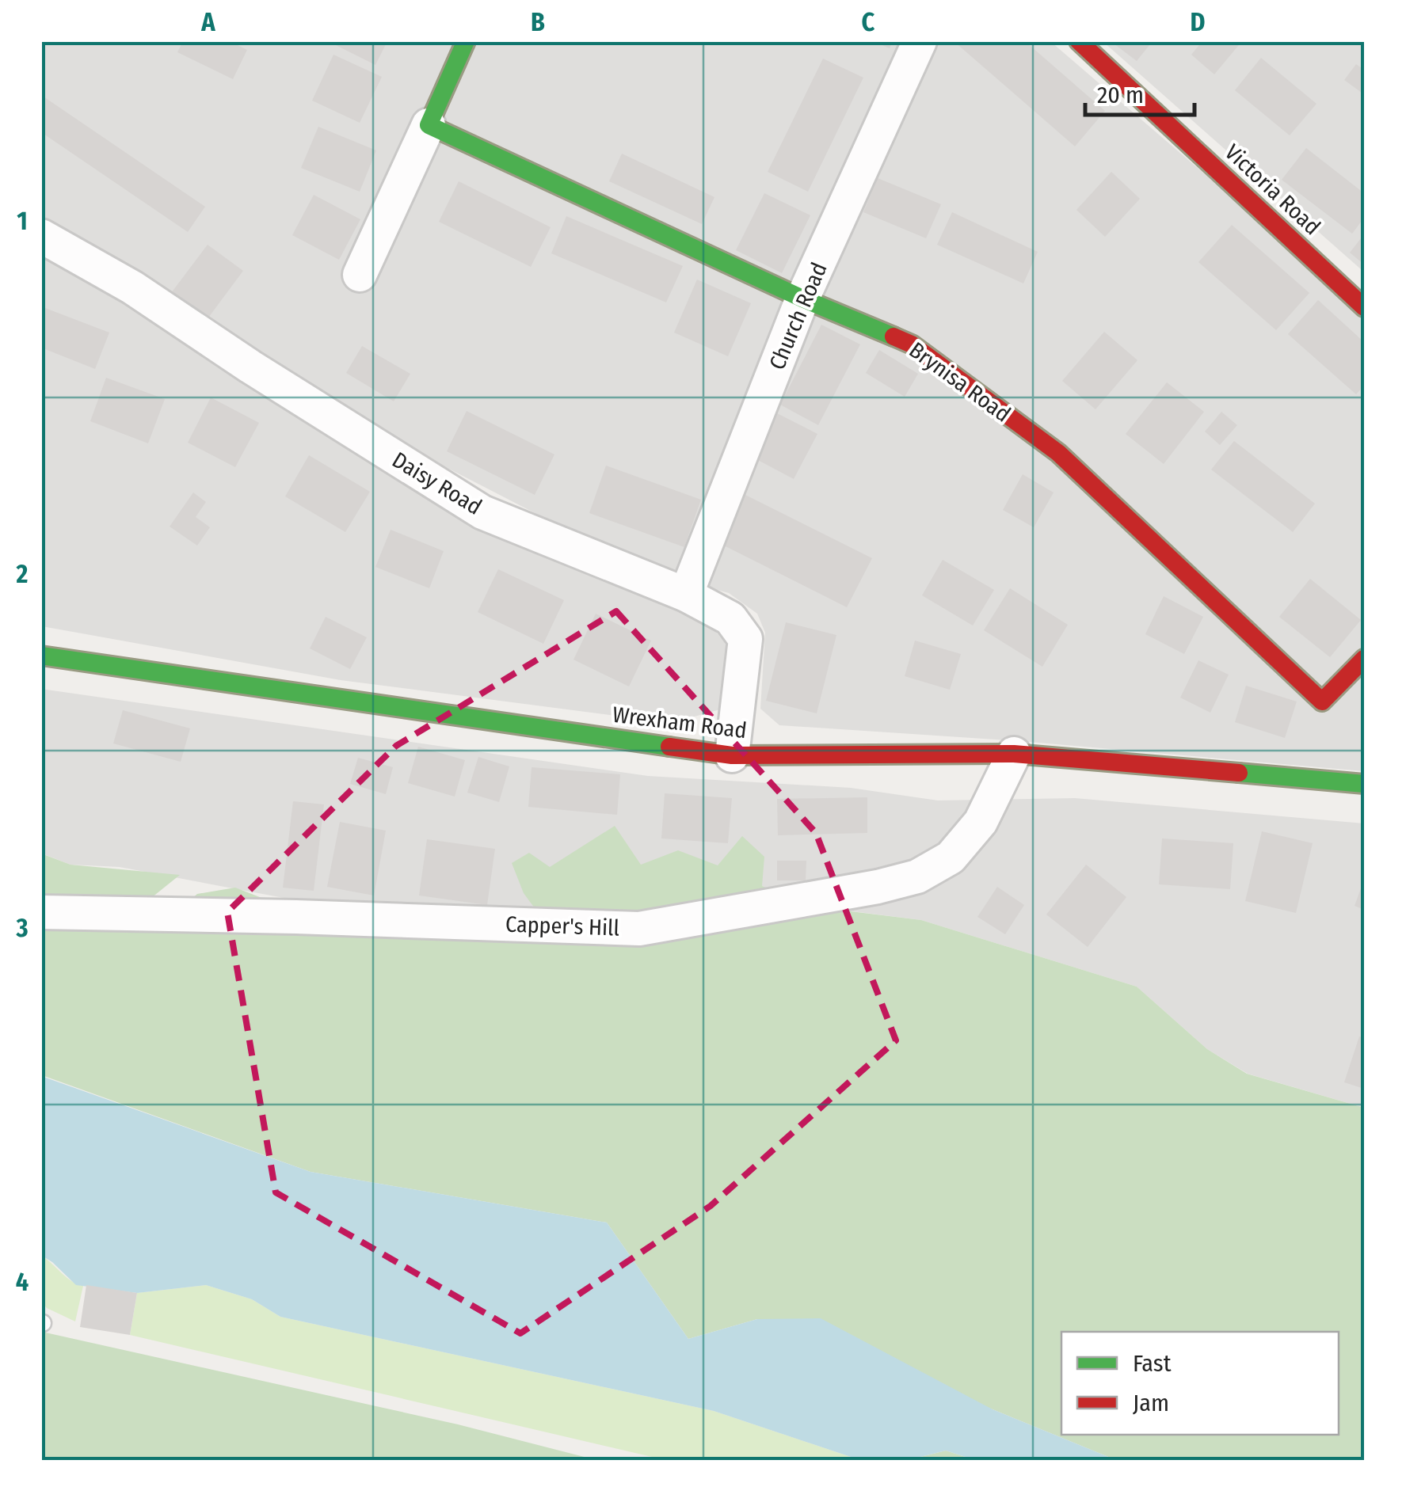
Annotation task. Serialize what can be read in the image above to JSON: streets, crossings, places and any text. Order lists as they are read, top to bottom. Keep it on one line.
{"streets":{"street":["Victoria Road","Church Road","Brynisa Road","Daisy Road","Wrexham Road","Capper's Hill"]},"crossings":[["Church Road","Brynisa Road"],["Church Road","Daisy Road"],["Daisy Road","Wrexham Road"],["Wrexham Road","Capper's Hill"]],"legend":["Fast","Jam"],"scale_bar":"20 m","grid":{"columns":["A","B","C","D"],"rows":["1","2","3","4"]}}
